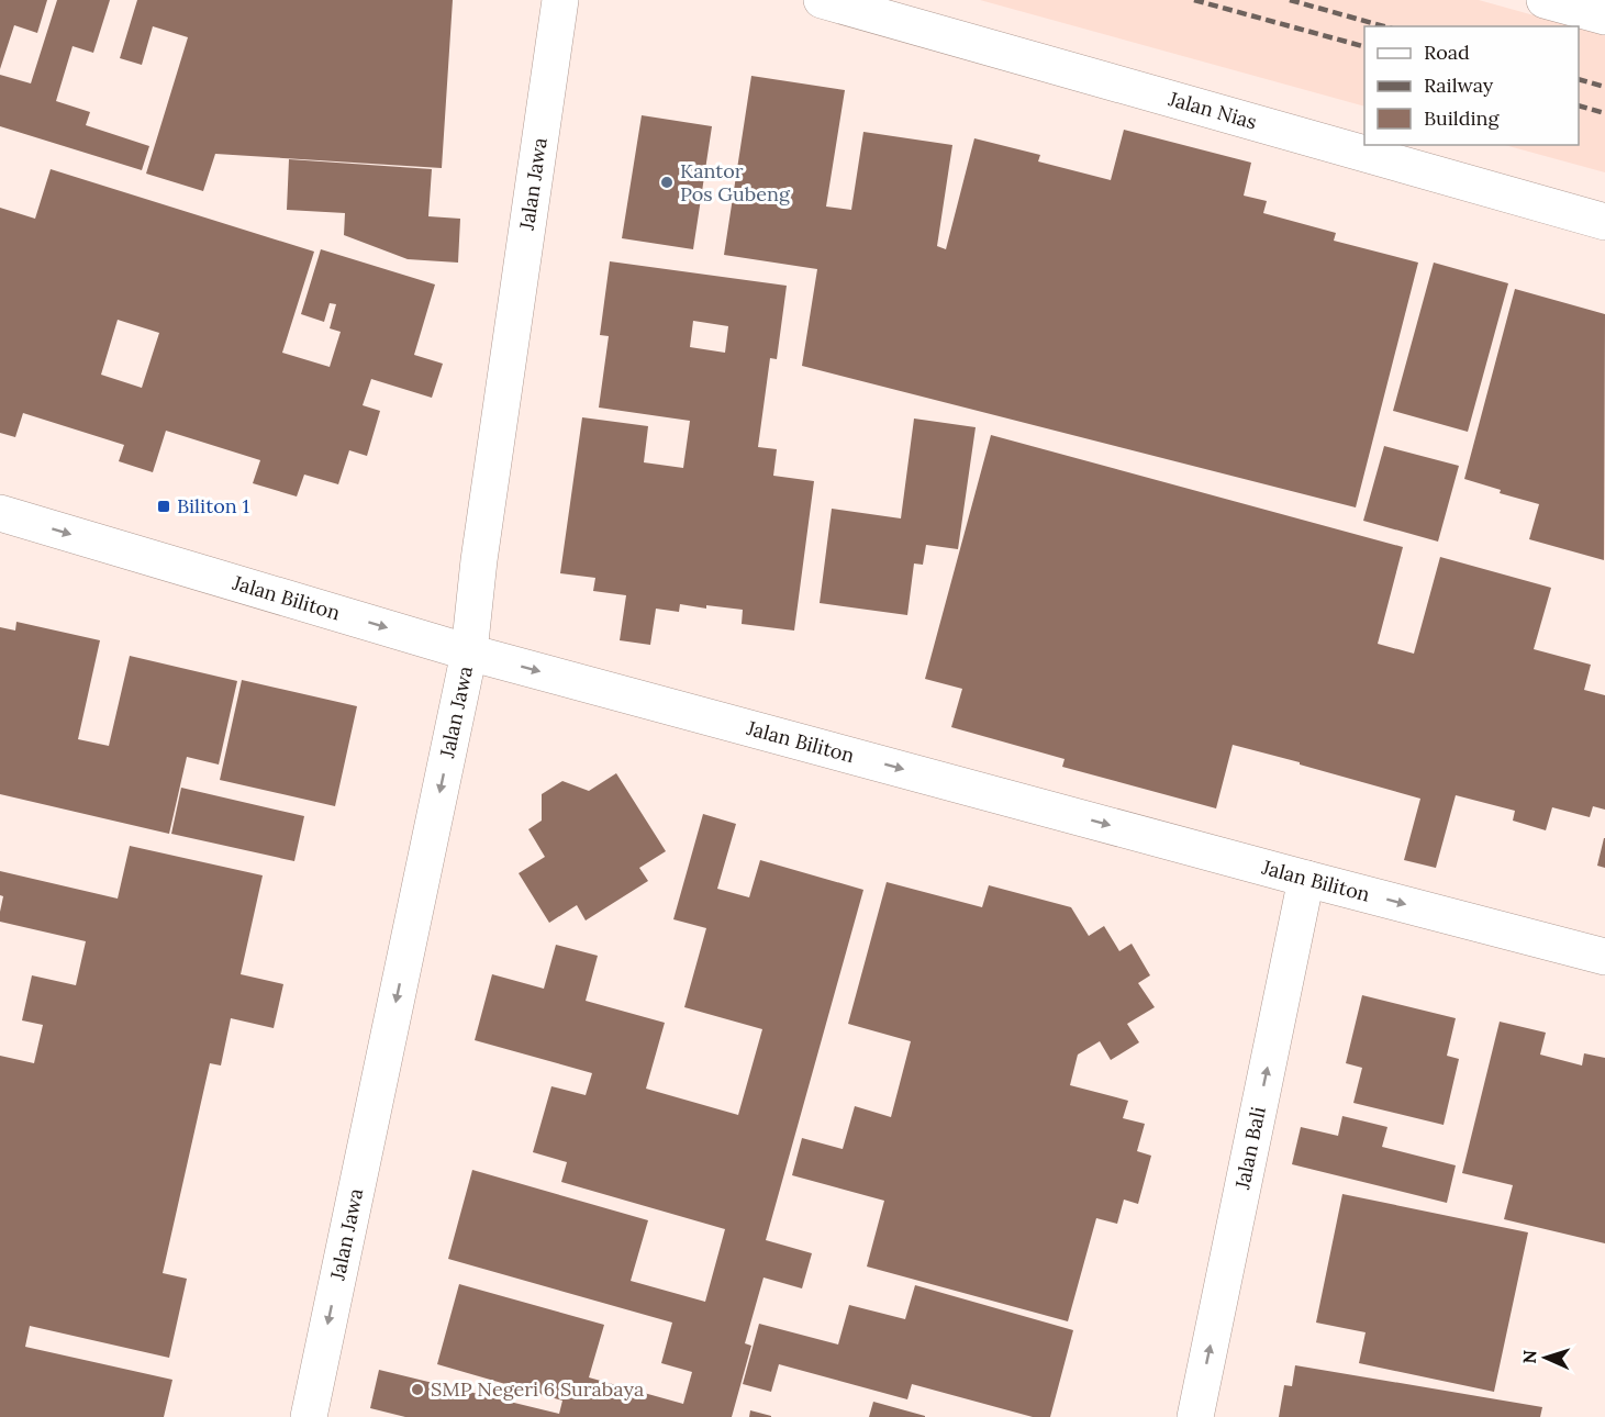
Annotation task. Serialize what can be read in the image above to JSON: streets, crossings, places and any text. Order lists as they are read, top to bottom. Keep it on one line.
{"streets":{"main road":["Jalan Nias","Jalan Jawa","Jalan Biliton","Jalan Bali"]},"crossings":[["Jalan Jawa","Jalan Biliton"],["Jalan Biliton","Jalan Bali"]],"one_way":["Jalan Jawa","Jalan Biliton","Jalan Bali"],"places":{"other":["Kantor Pos Gubeng","SMP Negeri 6 Surabaya"],"transit":["Biliton 1"]},"legend":["Road","Railway","Building"],"north":"left"}
